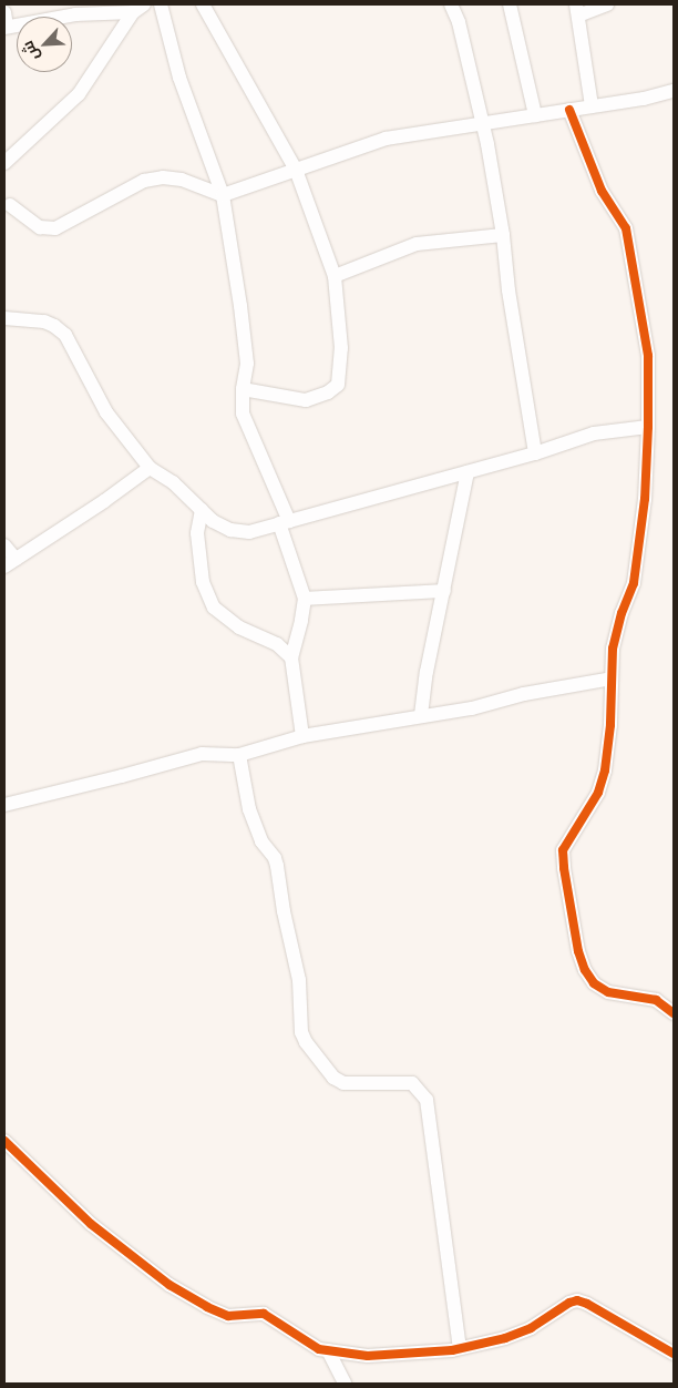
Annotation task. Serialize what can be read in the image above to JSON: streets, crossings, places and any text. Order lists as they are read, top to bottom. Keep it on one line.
{"north":"bottom left"}
